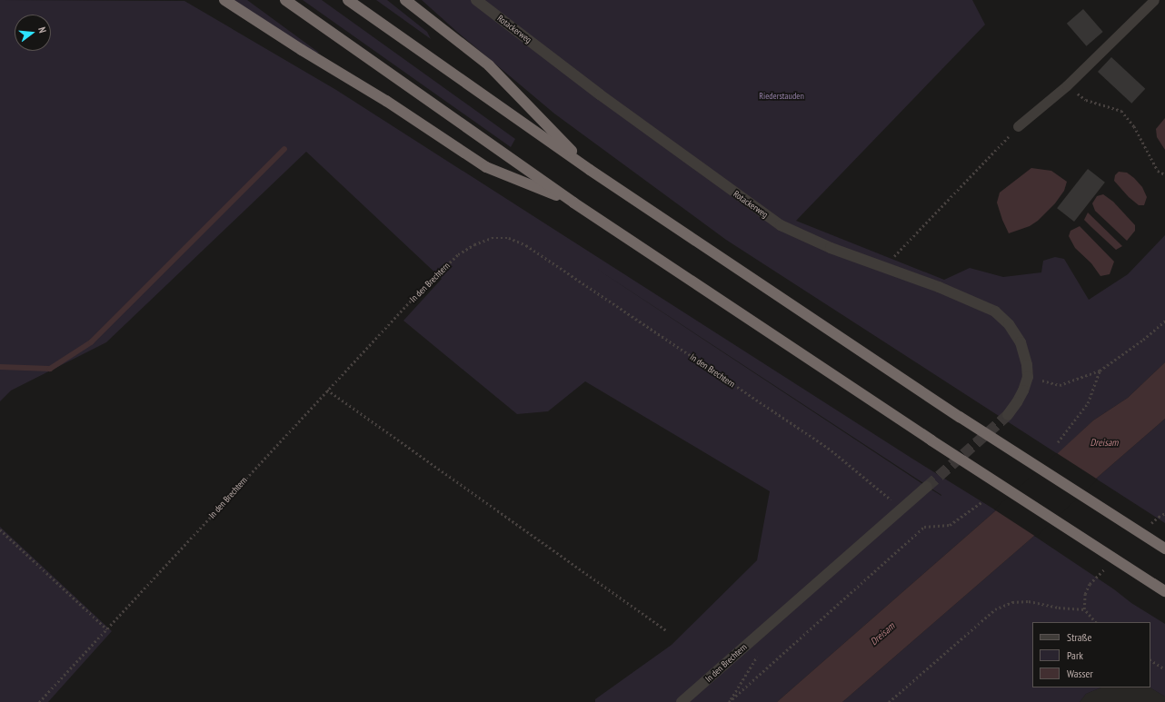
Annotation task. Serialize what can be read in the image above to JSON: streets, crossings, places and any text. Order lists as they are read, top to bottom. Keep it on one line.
{"streets":{"street":["Rotackerweg","In den Brechtern"]},"water":["Dreisam"],"parks":["Riederstauden"],"legend":["Straße","Park","Wasser"],"north":"right"}
